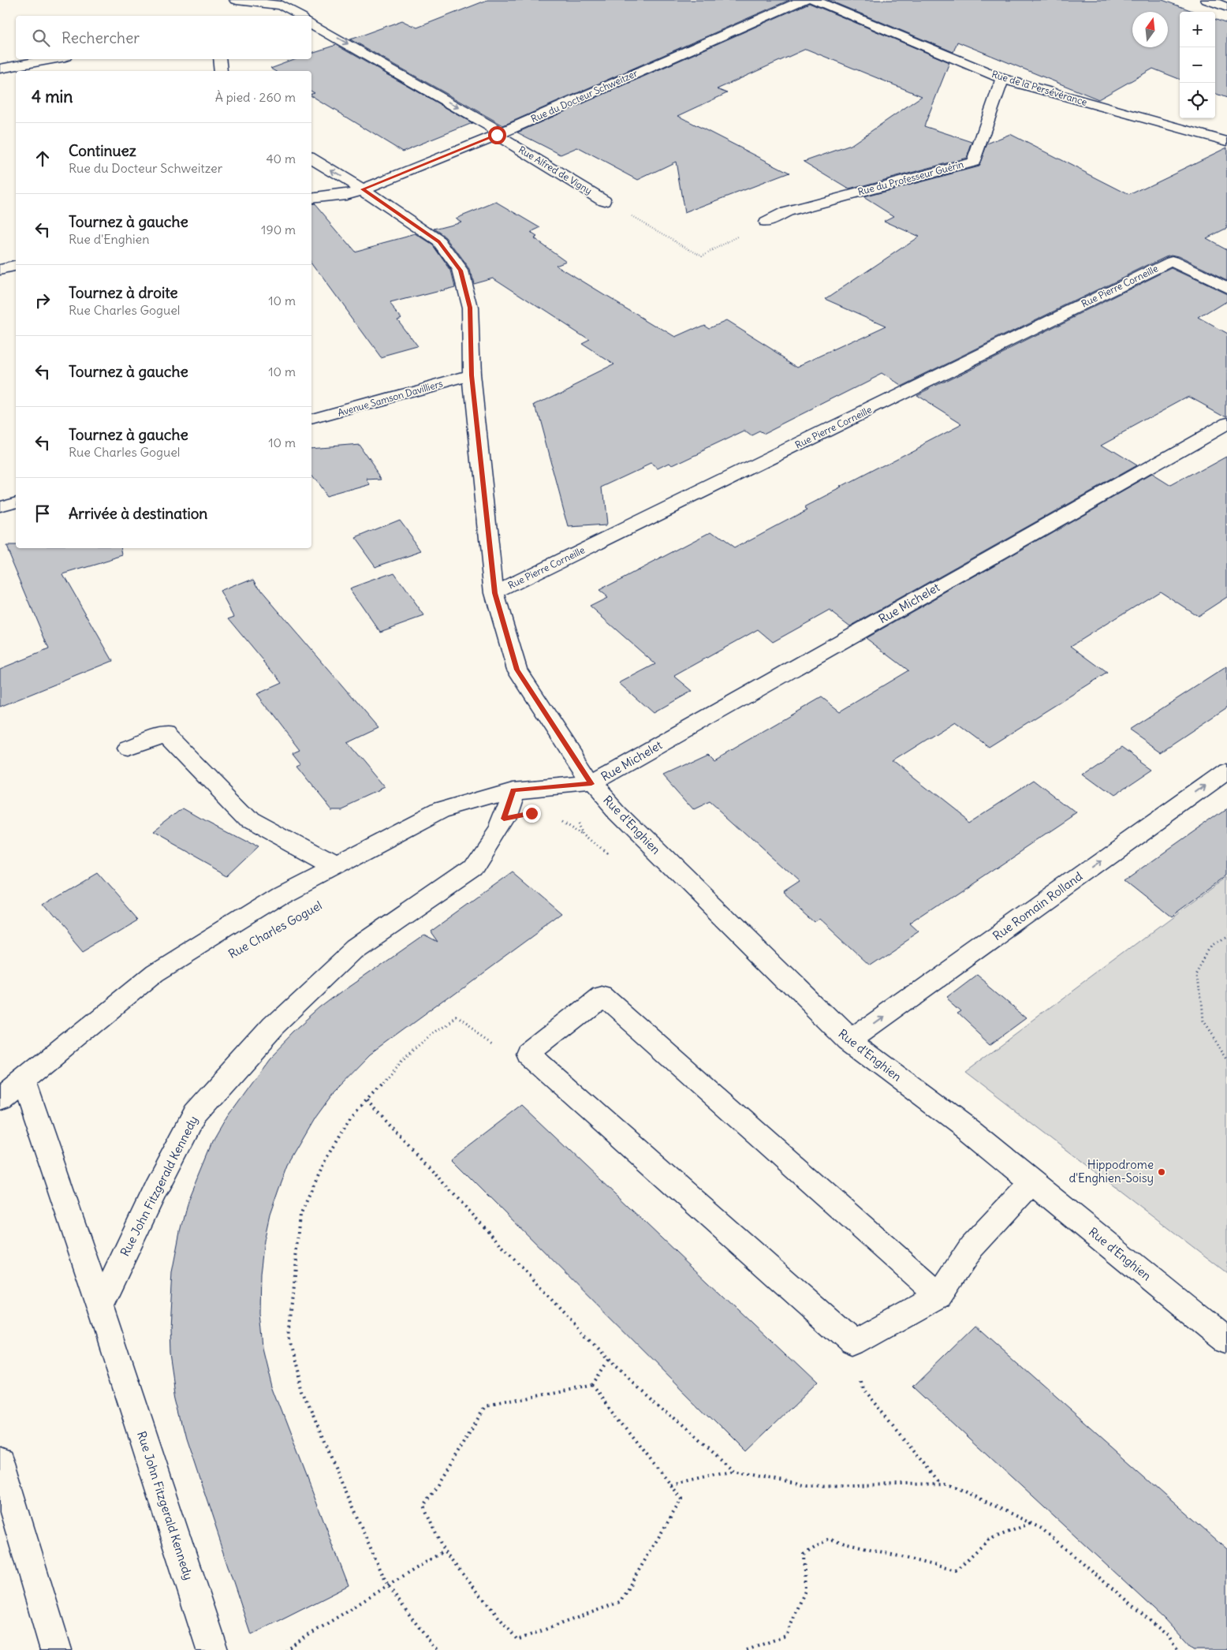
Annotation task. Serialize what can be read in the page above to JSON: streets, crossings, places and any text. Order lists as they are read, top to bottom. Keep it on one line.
{"streets":{"street":["Rue de la Persévérance","Rue du Docteur Schweitzer","Rue Alfred de Vigny","Rue du Professeur Guérin","Rue Pierre Corneille","Avenue Samson Davilliers","Rue Michelet","Rue d'Enghien","Rue Romain Rolland","Rue Charles Goguel","Rue John Fitzgerald Kennedy"]},"crossings":[["Rue de la Persévérance","Rue du Professeur Guérin"],["Rue du Docteur Schweitzer","Rue Alfred de Vigny"],["Rue du Docteur Schweitzer","Rue d'Enghien"],["Rue Alfred de Vigny","Rue du Professeur Guérin"],["Rue Pierre Corneille","Rue d'Enghien"],["Avenue Samson Davilliers","Rue d'Enghien"],["Rue Michelet","Rue d'Enghien"],["Rue Michelet","Rue Charles Goguel"],["Rue d'Enghien","Rue Romain Rolland"],["Rue d'Enghien","Rue Charles Goguel"],["Rue Charles Goguel","Rue John Fitzgerald Kennedy"]],"one_way":["Rue Alfred de Vigny","Rue Romain Rolland"],"places":["Hippodrome d'Enghien-Soisy"],"north":"top","page":{"map_buttons":["+","−"],"search":"Rechercher","heading":["4 min","À pied · 260 m"],"list":[["Continuez","Rue du Docteur Schweitzer","40 m"],["Tournez à gauche","Rue d'Enghien","190 m"],["Tournez à droite","Rue Charles Goguel","10 m"],["Tournez à gauche","10 m"],["Tournez à gauche","Rue Charles Goguel","10 m"],"Arrivée à destination"]}}
